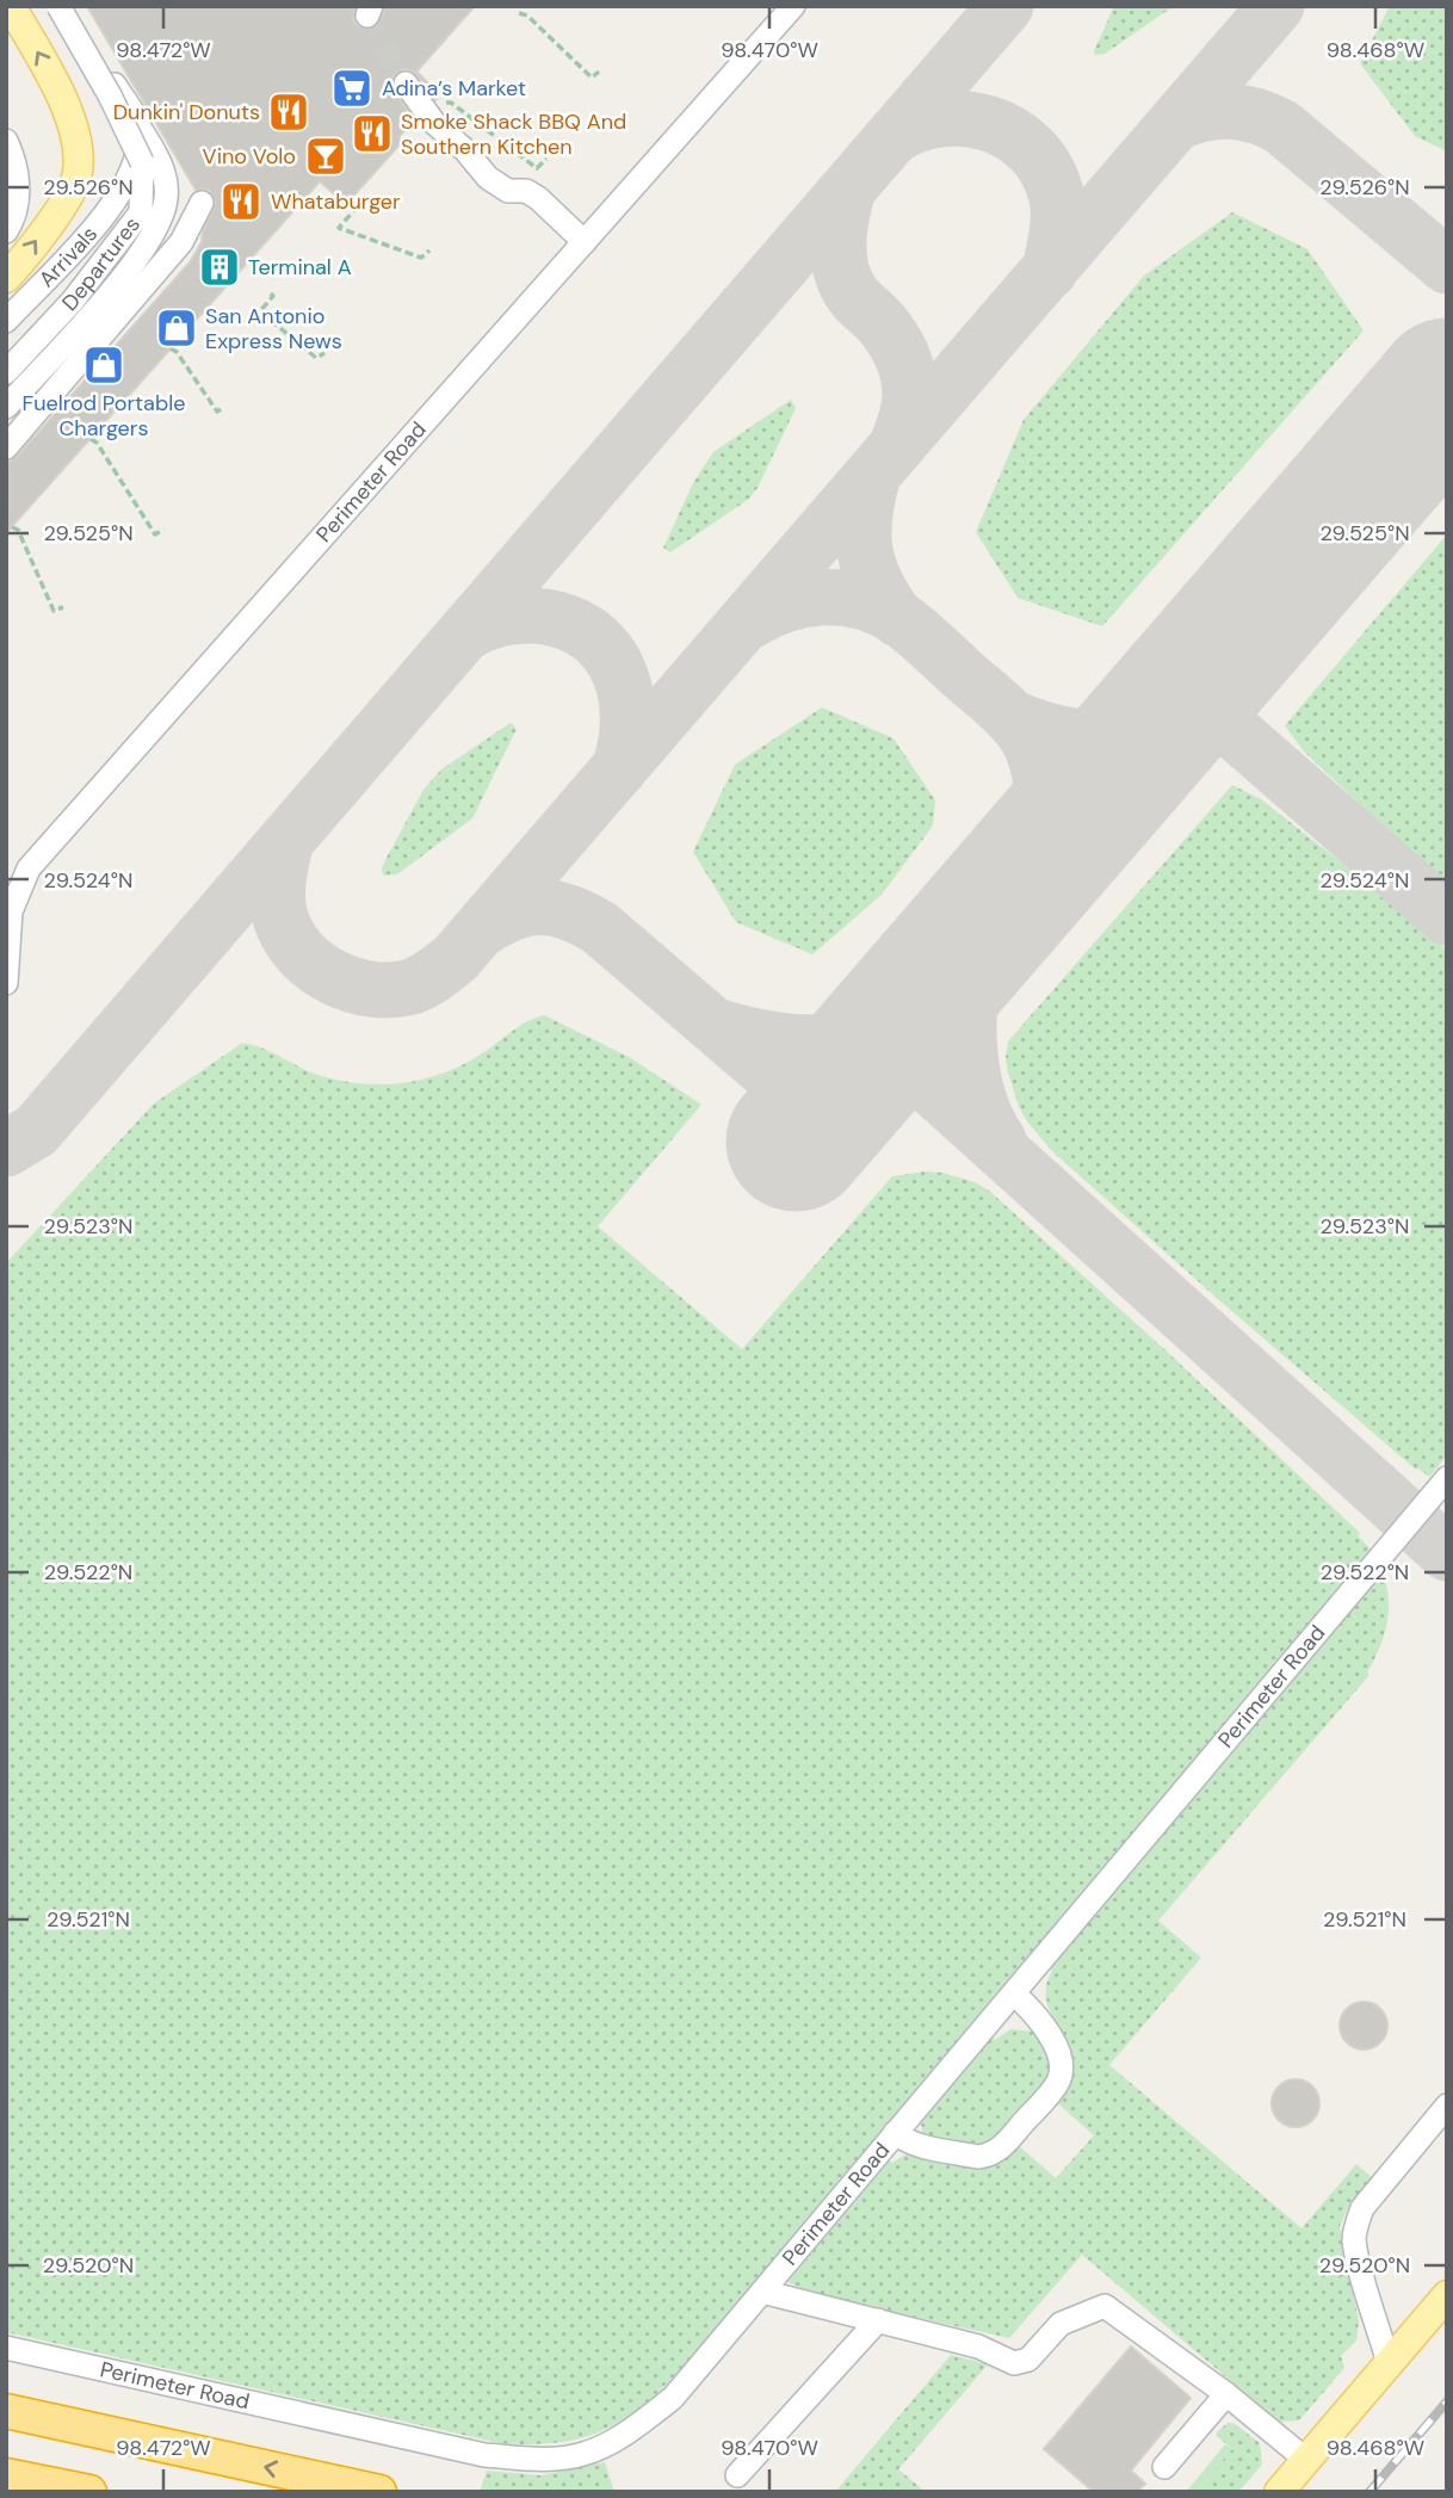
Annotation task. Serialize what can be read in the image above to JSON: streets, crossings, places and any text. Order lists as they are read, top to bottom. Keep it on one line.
{"streets":{"street":["Arrivals","Departures","Perimeter Road"]},"places":{"supermarket":["Adina’s Market"],"restaurant":["Dunkin' Donuts","Smoke Shack BBQ And Southern Kitchen","Whataburger"],"bar":["Vino Volo"],"building":["Terminal A"],"shop":["San Antonio Express News","Fuelrod Portable Chargers"]},"coordinates":["98.472°W","98.470°W","98.468°W","29.526°N","29.525°N","29.524°N","29.523°N","29.522°N","29.521°N","29.520°N"]}
